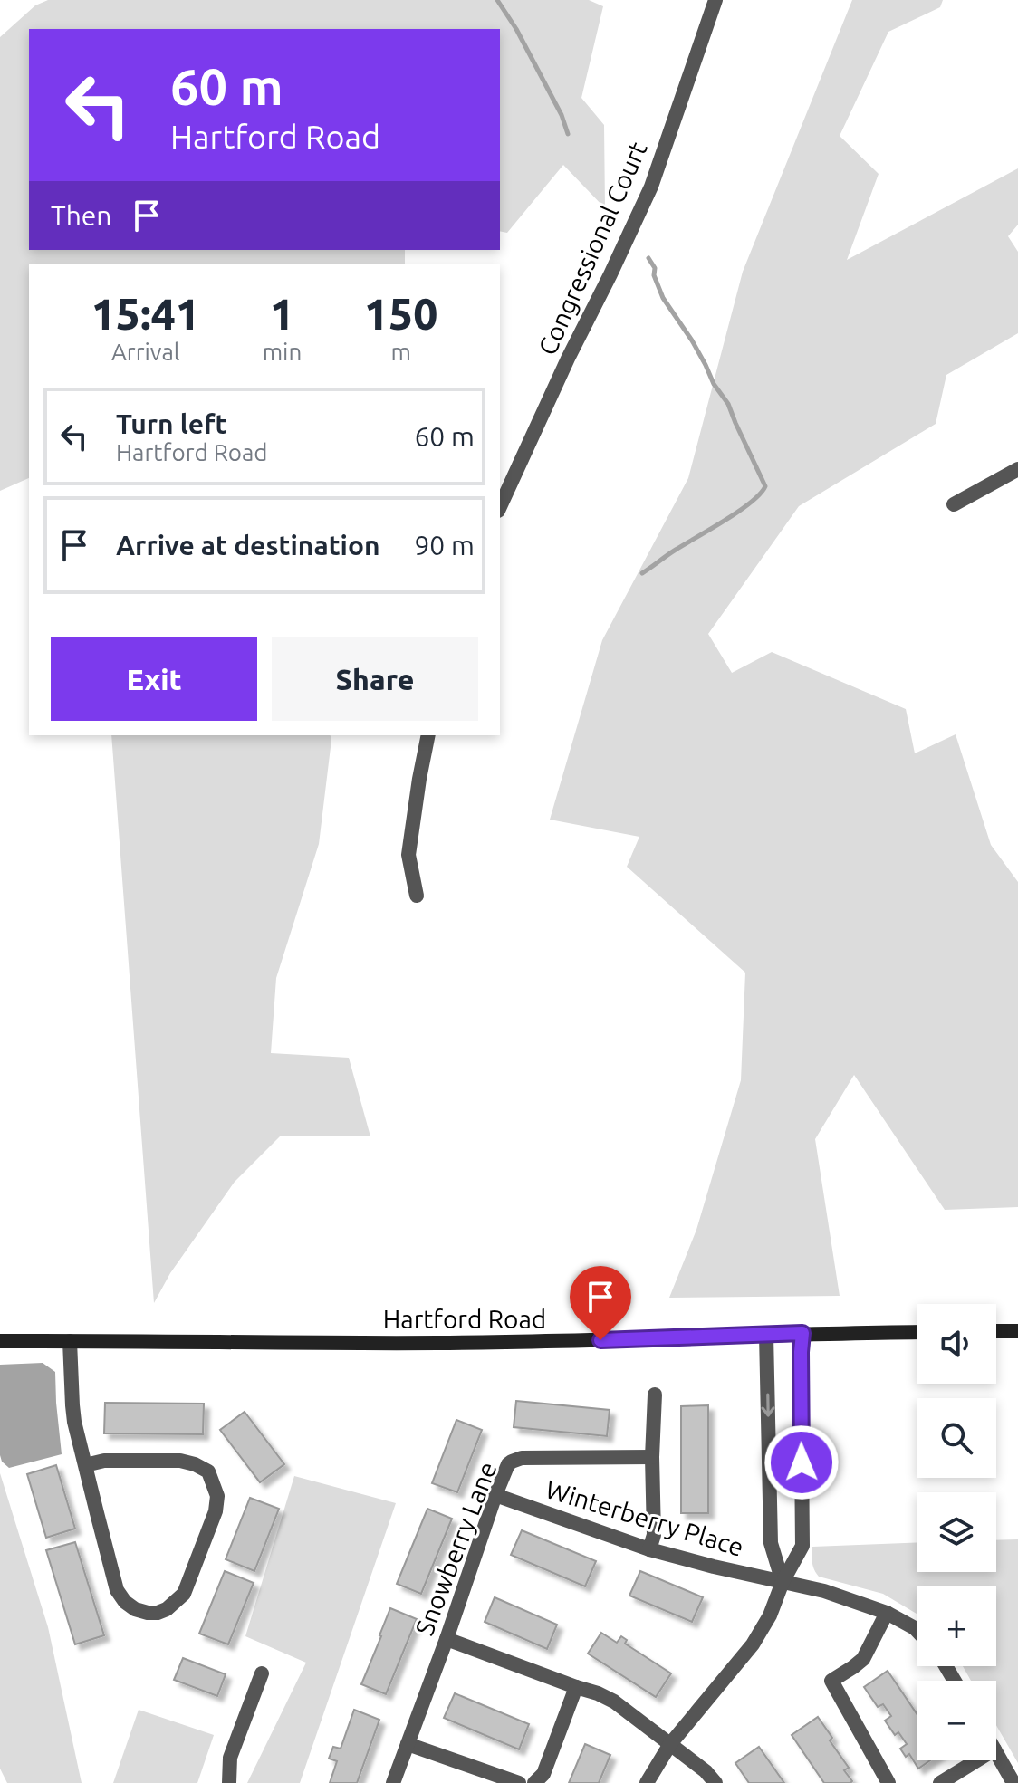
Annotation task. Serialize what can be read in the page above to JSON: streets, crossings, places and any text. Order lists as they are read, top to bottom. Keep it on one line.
{"streets":{"main road":["Hartford Road"],"street":["Congressional Court","Winterberry Place","Snowberry Lane"]},"crossings":[["Winterberry Place","Snowberry Lane"]],"page":{"turn":["60 m","Hartford Road"],"then":"Then","eta":["15:41","Arrival","1","min","150","m"],"list":[{"name":"Turn left","note":"Hartford Road","value":"60 m"},{"name":"Arrive at destination","value":"90 m"}],"buttons":["Exit","Share"],"map_buttons":["+","−"]}}
